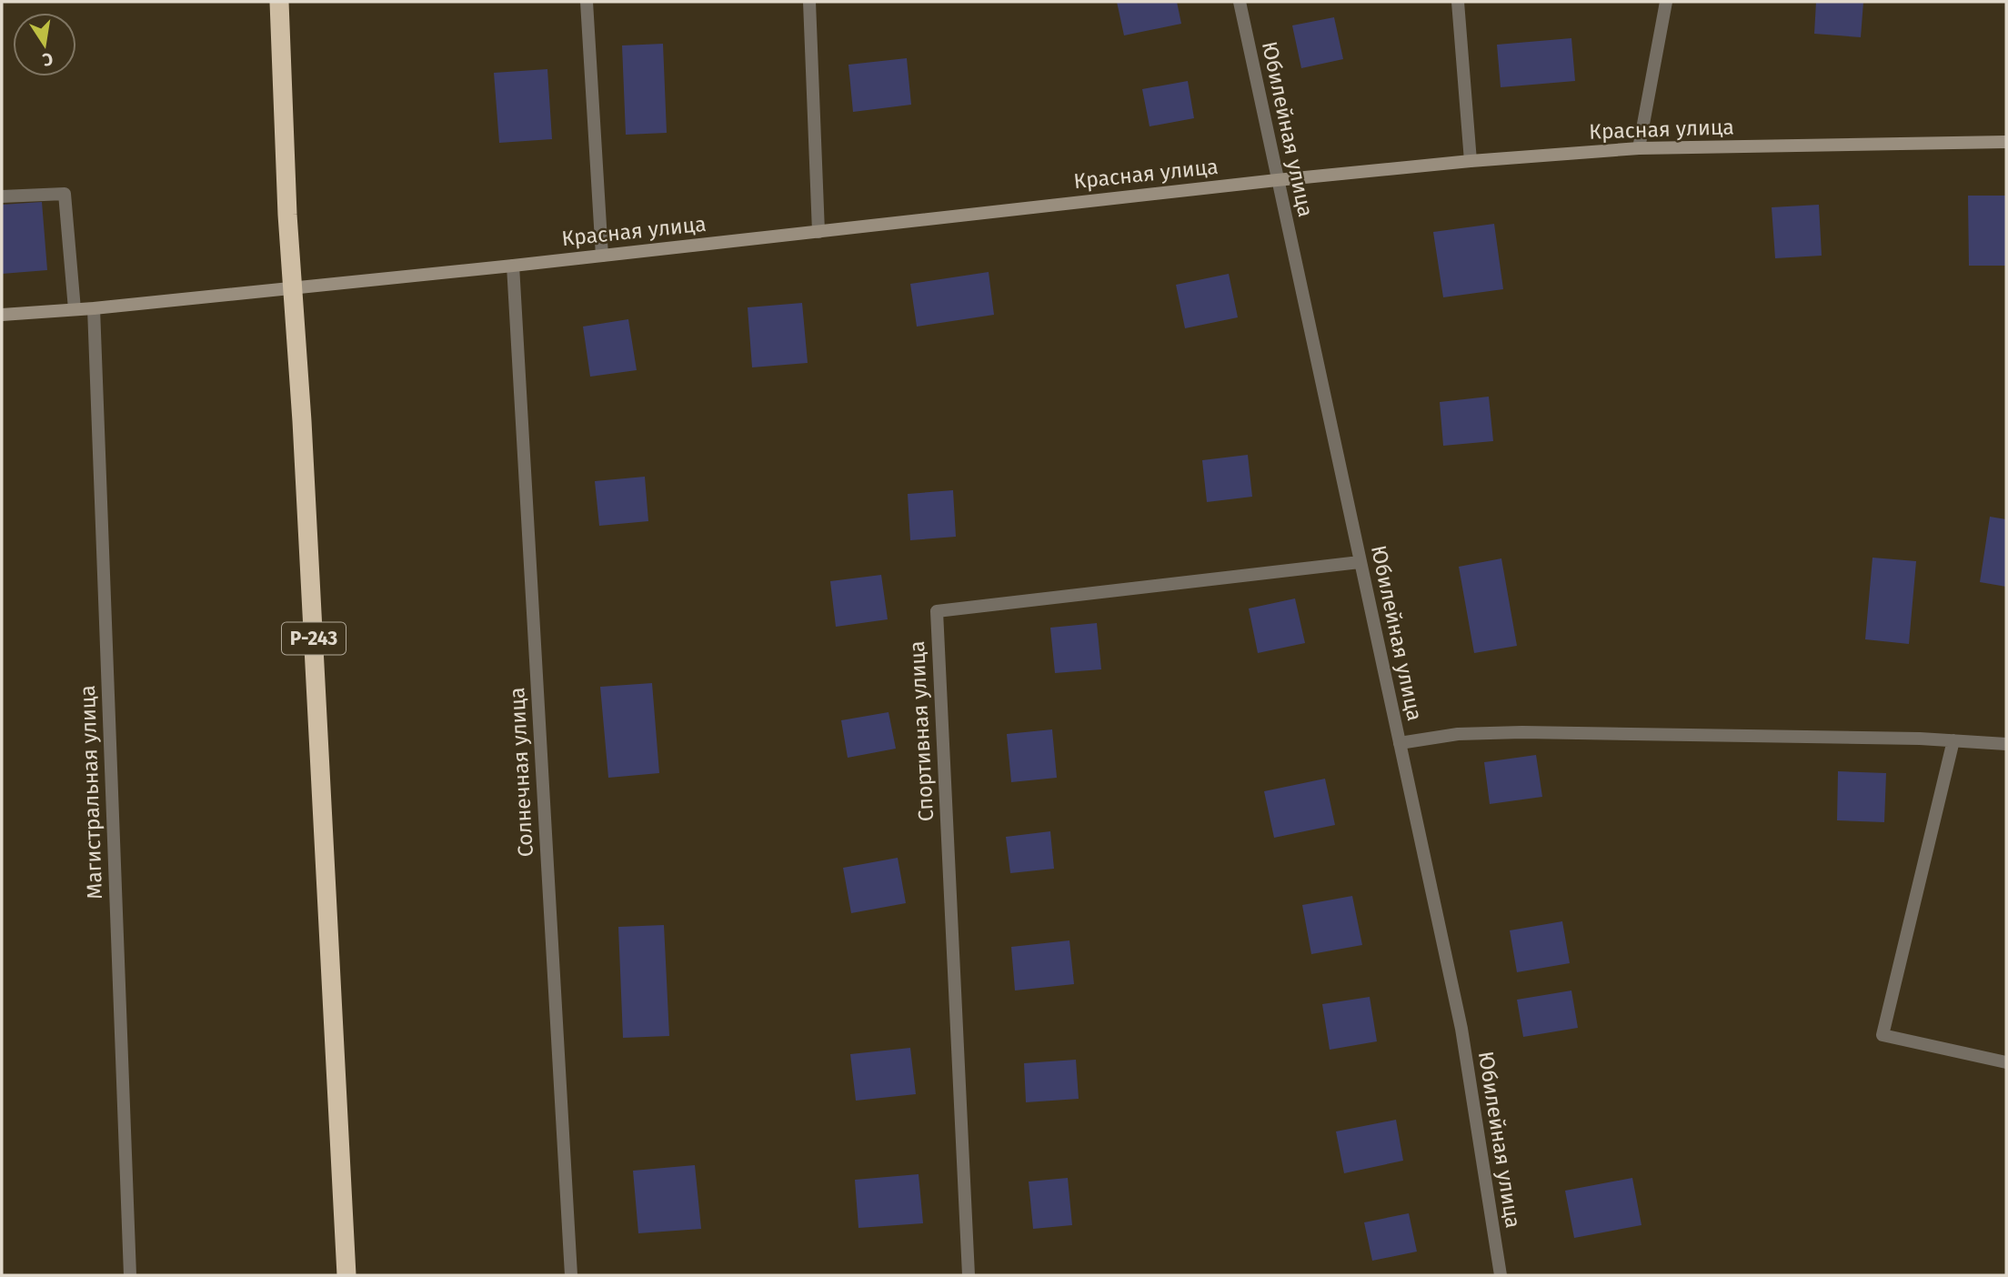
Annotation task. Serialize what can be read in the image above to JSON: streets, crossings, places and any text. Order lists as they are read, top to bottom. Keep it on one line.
{"streets":{"highway":["Р-243"],"street":["Юбилейная улица","Красная улица","Спортивная улица","Солнечная улица","Магистральная улица"]},"crossings":[["Юбилейная улица","Красная улица"],["Юбилейная улица","Спортивная улица"],["Красная улица","Р-243"],["Красная улица","Солнечная улица"],["Красная улица","Магистральная улица"]],"north":"bottom"}
